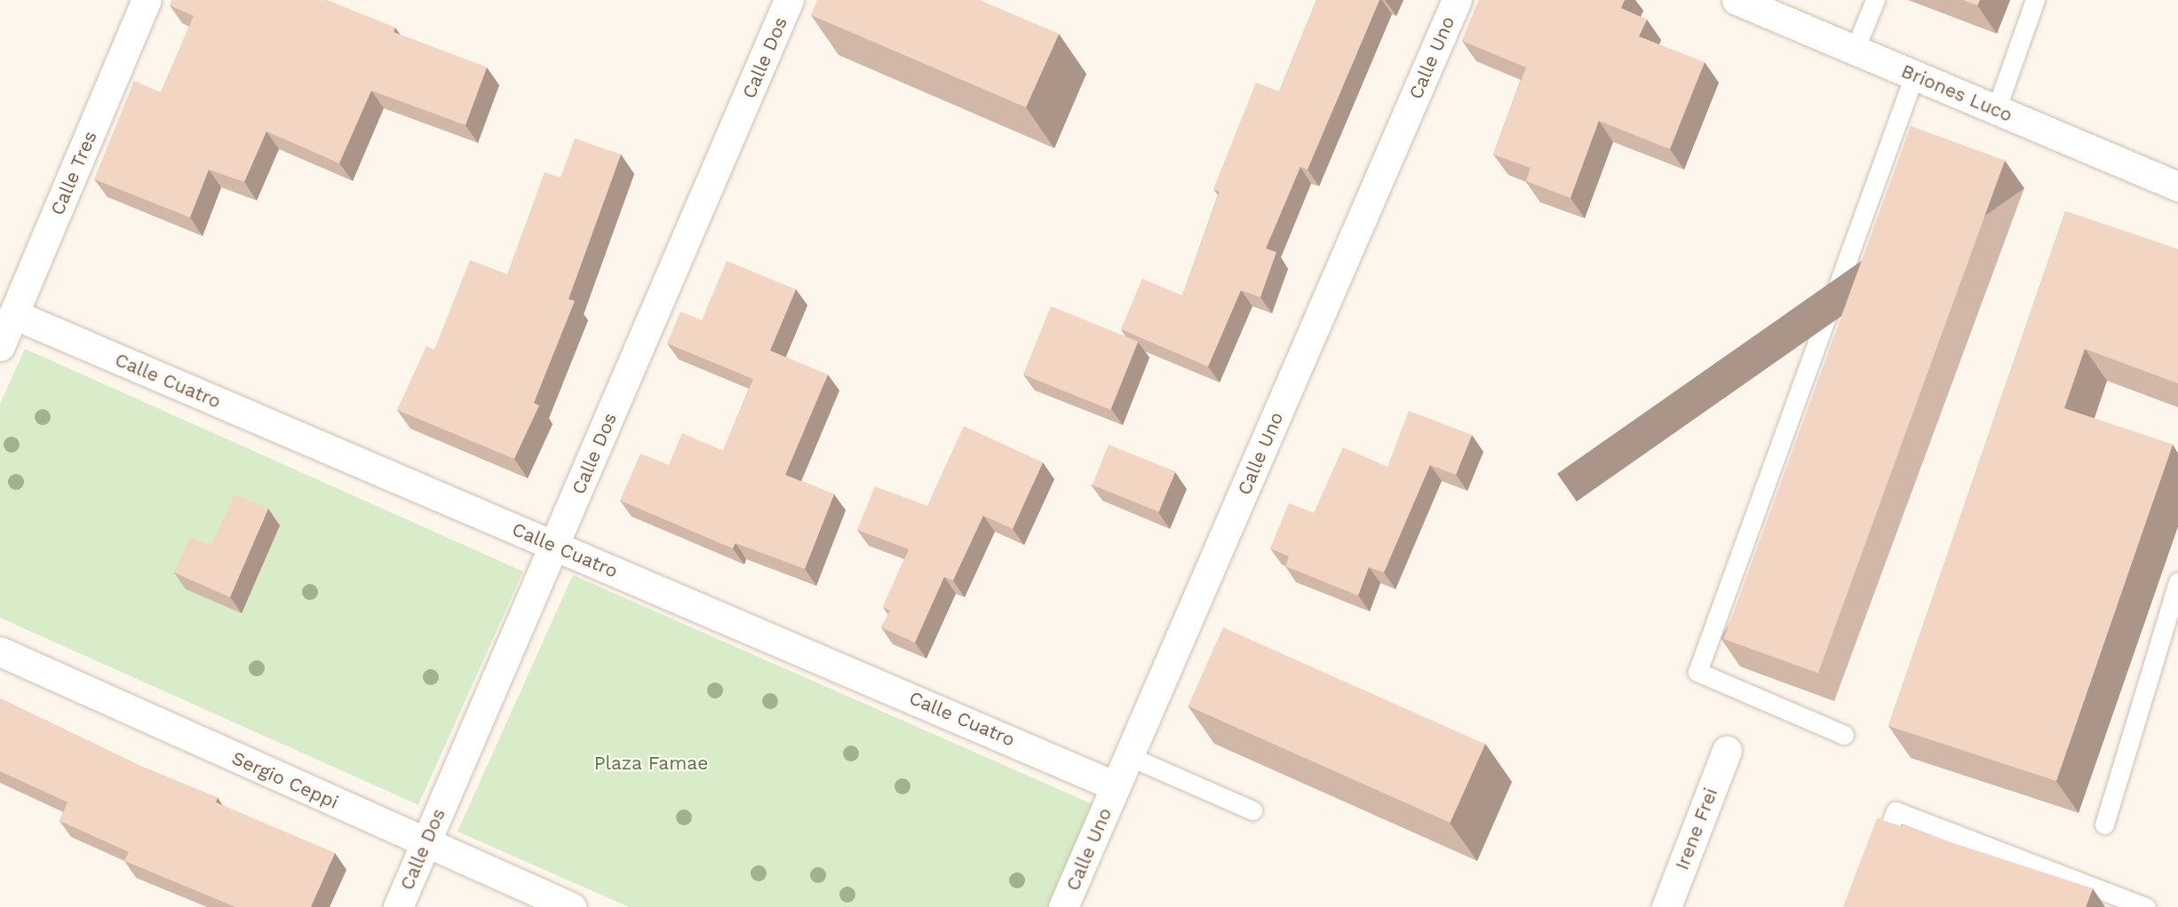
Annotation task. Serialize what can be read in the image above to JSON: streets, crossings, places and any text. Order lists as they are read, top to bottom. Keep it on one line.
{"streets":{"street":["Calle Dos","Calle Uno","Briones Luco","Calle Tres","Calle Cuatro","Sergio Ceppi","Irene Frei"]},"crossings":[["Calle Dos","Calle Cuatro"],["Calle Dos","Sergio Ceppi"],["Calle Uno","Calle Cuatro"],["Calle Tres","Calle Cuatro"]],"parks":["Plaza Famae"]}
